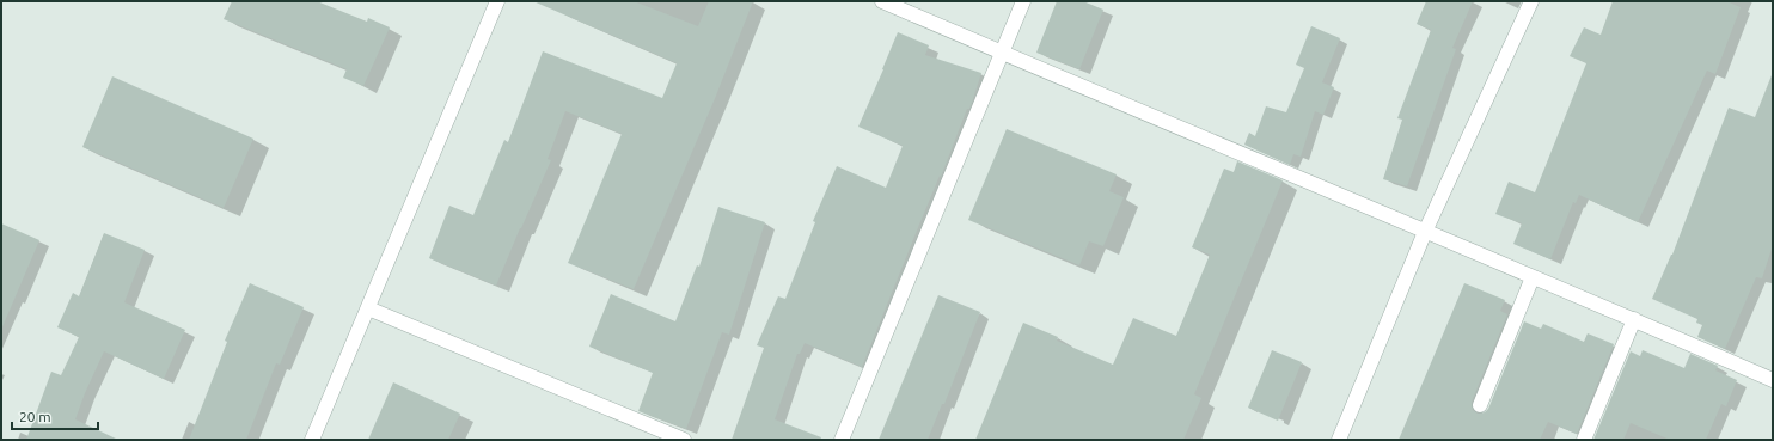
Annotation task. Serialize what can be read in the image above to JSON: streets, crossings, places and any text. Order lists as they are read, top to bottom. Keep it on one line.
{"scale_bar":"20 m"}
